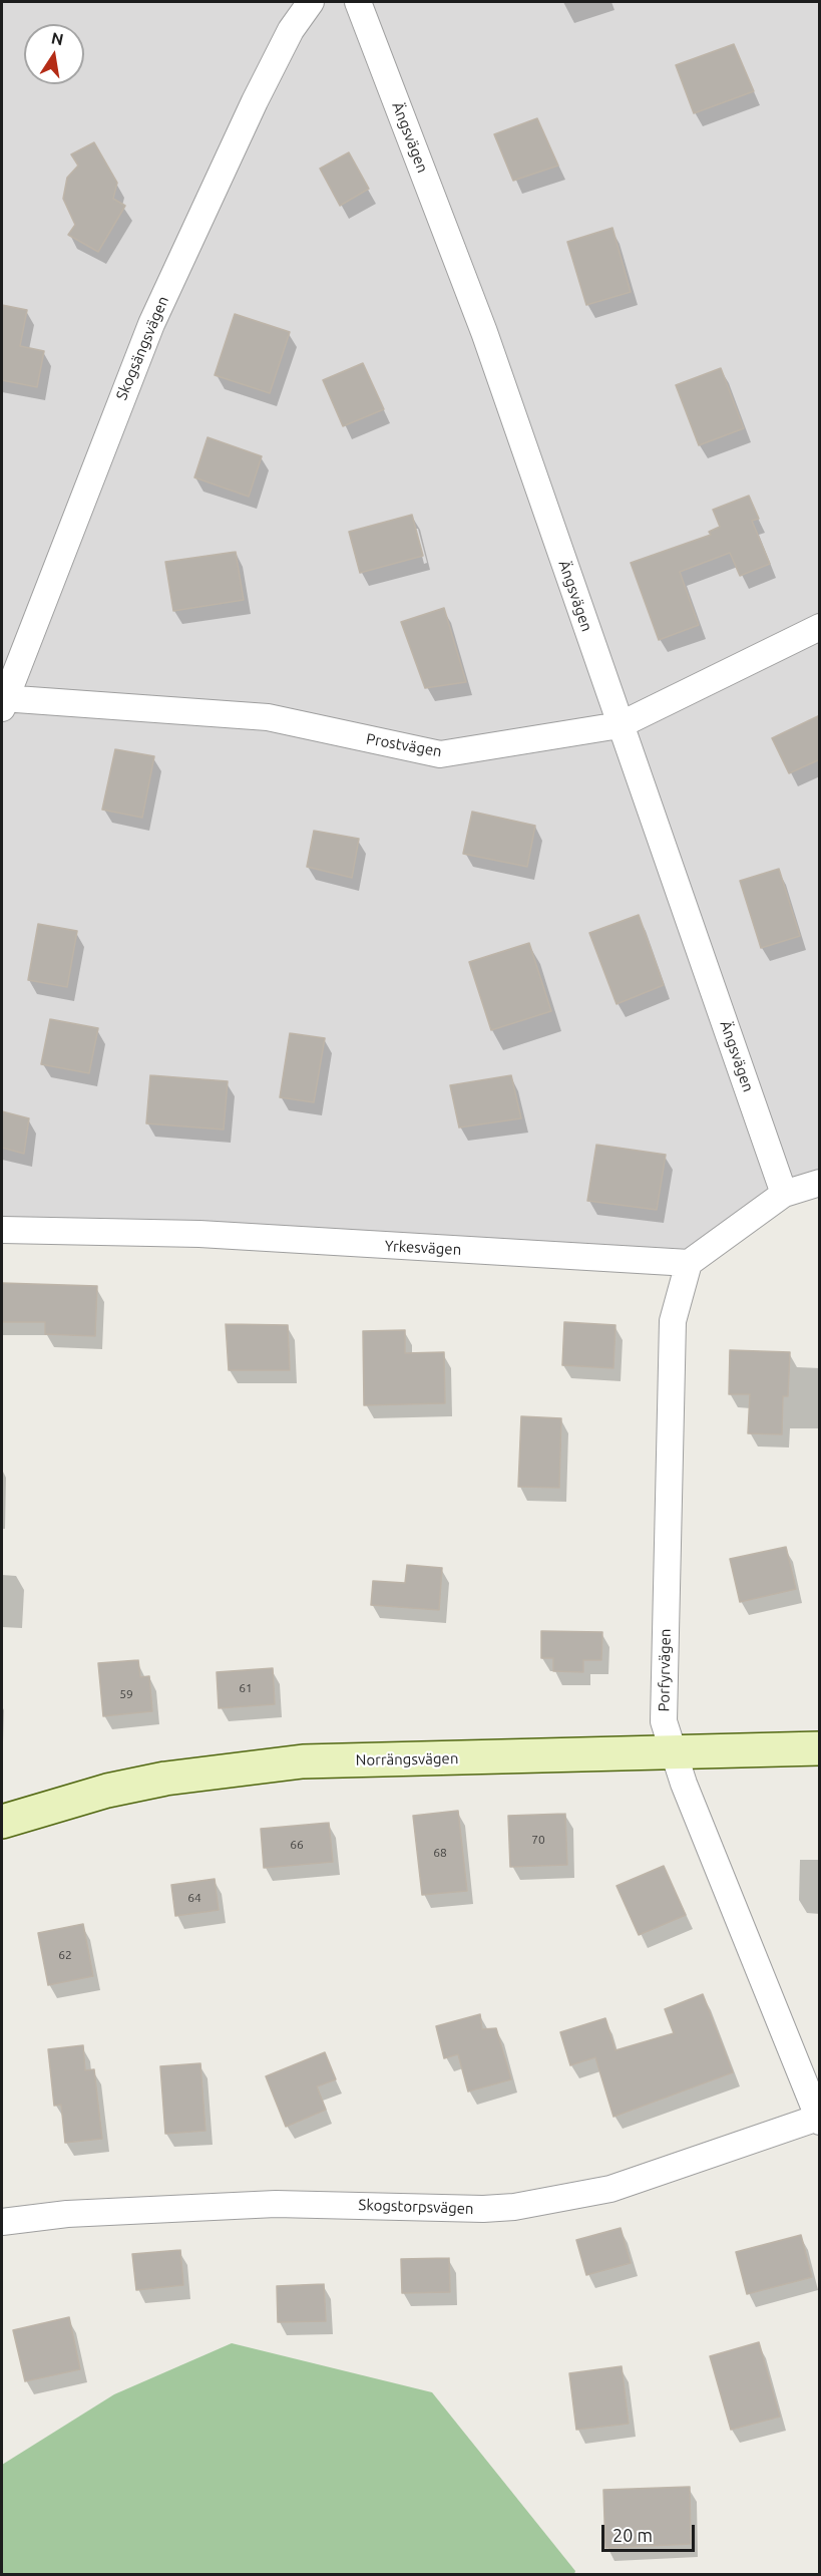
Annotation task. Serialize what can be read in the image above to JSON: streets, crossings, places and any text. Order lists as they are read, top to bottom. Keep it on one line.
{"streets":{"street":["Ängsvägen","Skogsängsvägen","Prostvägen","Yrkesvägen","Porfyrvägen","Norrängsvägen","Skogstorpsvägen"]},"crossings":[["Ängsvägen","Prostvägen"],["Skogsängsvägen","Prostvägen"],["Yrkesvägen","Porfyrvägen"],["Porfyrvägen","Norrängsvägen"],["Porfyrvägen","Skogstorpsvägen"]],"house_numbers":["61","59","70","66","68","64","62"],"scale_bar":"20 m","north":"top"}
